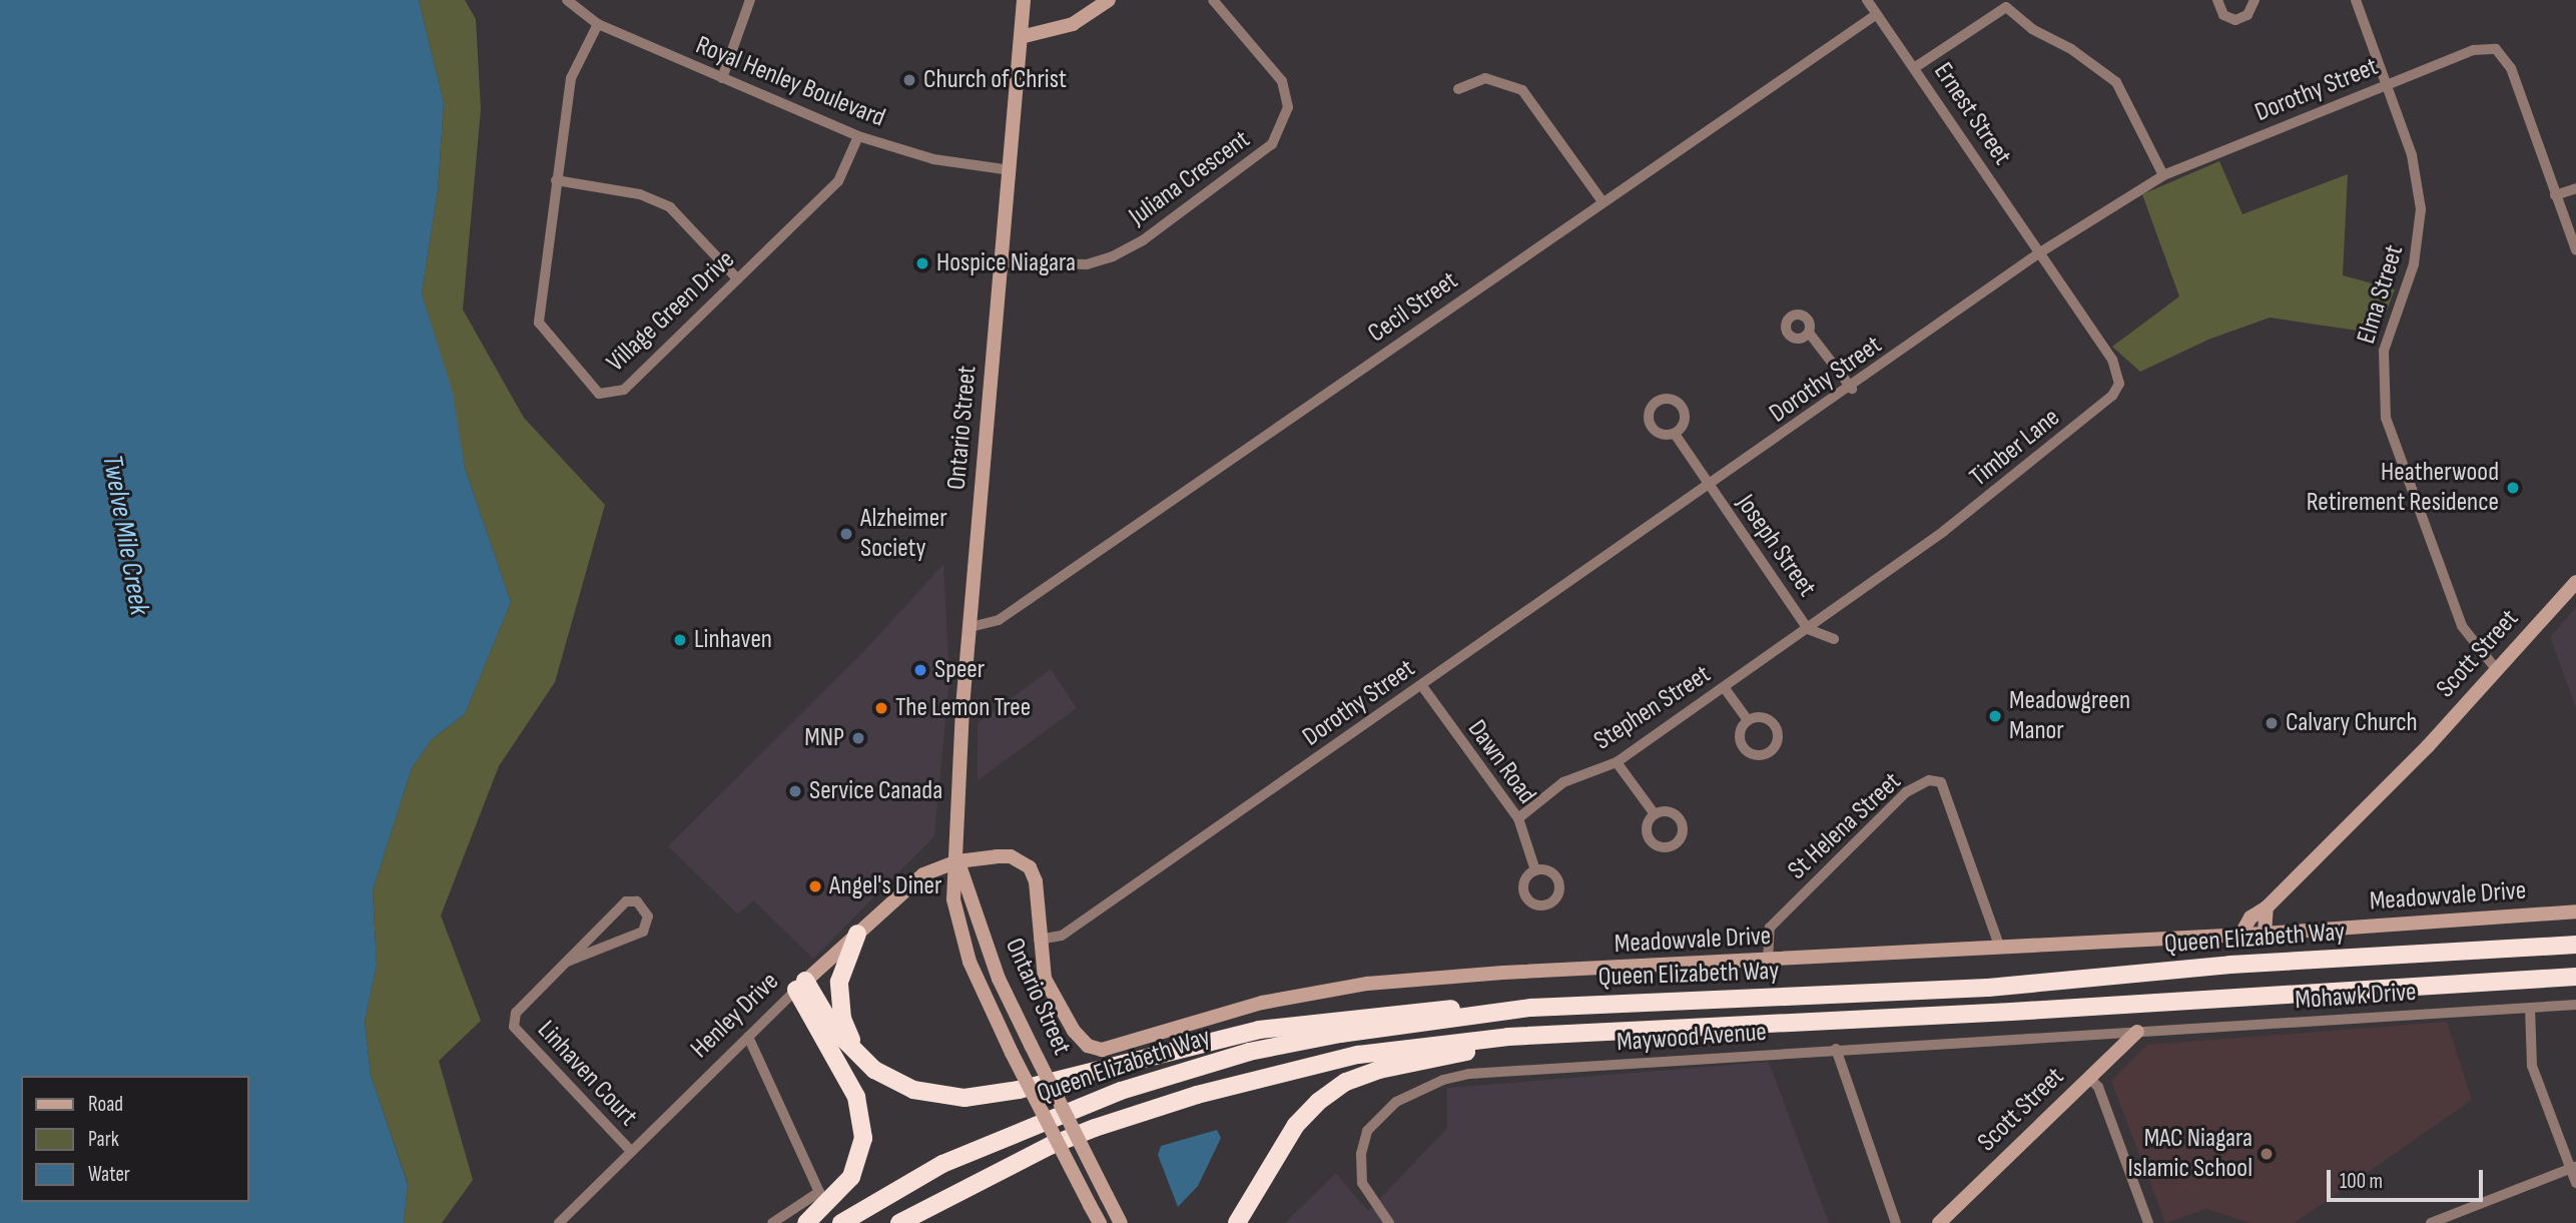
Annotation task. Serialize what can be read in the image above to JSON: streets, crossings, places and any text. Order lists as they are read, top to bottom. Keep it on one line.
{"streets":{"highway":["Queen Elizabeth Way"],"street":["Royal Henley Boulevard","Dorothy Street","Ernest Street","Juliana Crescent","Elma Street","Cecil Street","Village Green Drive","Ontario Street","Timber Lane","Joseph Street","Scott Street","Stephen Street","Dawn Road","St Helena Street","Meadowvale Drive","Mohawk Drive","Henley Drive","Maywood Avenue","Linhaven Court"]},"crossings":[["Royal Henley Boulevard","Village Green Drive"],["Royal Henley Boulevard","Ontario Street"],["Dorothy Street","Ernest Street"],["Dorothy Street","Elma Street"],["Dorothy Street","Timber Lane"],["Dorothy Street","Joseph Street"],["Dorothy Street","Dawn Road"],["Dorothy Street","Meadowvale Drive"],["Ernest Street","Cecil Street"],["Ernest Street","Timber Lane"],["Juliana Crescent","Ontario Street"],["Elma Street","Scott Street"],["Cecil Street","Ontario Street"],["Ontario Street","Meadowvale Drive"],["Ontario Street","Henley Drive"],["Timber Lane","Joseph Street"],["Timber Lane","Stephen Street"],["Joseph Street","Stephen Street"],["Scott Street","Meadowvale Drive"],["Scott Street","Mohawk Drive"],["Scott Street","Maywood Avenue"],["Stephen Street","Dawn Road"],["St Helena Street","Meadowvale Drive"],["Meadowvale Drive","Henley Drive"],["Mohawk Drive","Maywood Avenue"],["Henley Drive","Linhaven Court"]],"water":["Twelve Mile Creek"],"places":["Church of Christ","Hospice Niagara","Heatherwood Retirement Residence","Alzheimer Society","Linhaven","Speer","The Lemon Tree","Meadowgreen Manor","Calvary Church","MNP","Service Canada","Angel's Diner","MAC Niagara Islamic School"],"legend":["Road","Park","Water"],"scale_bar":"100 m"}
